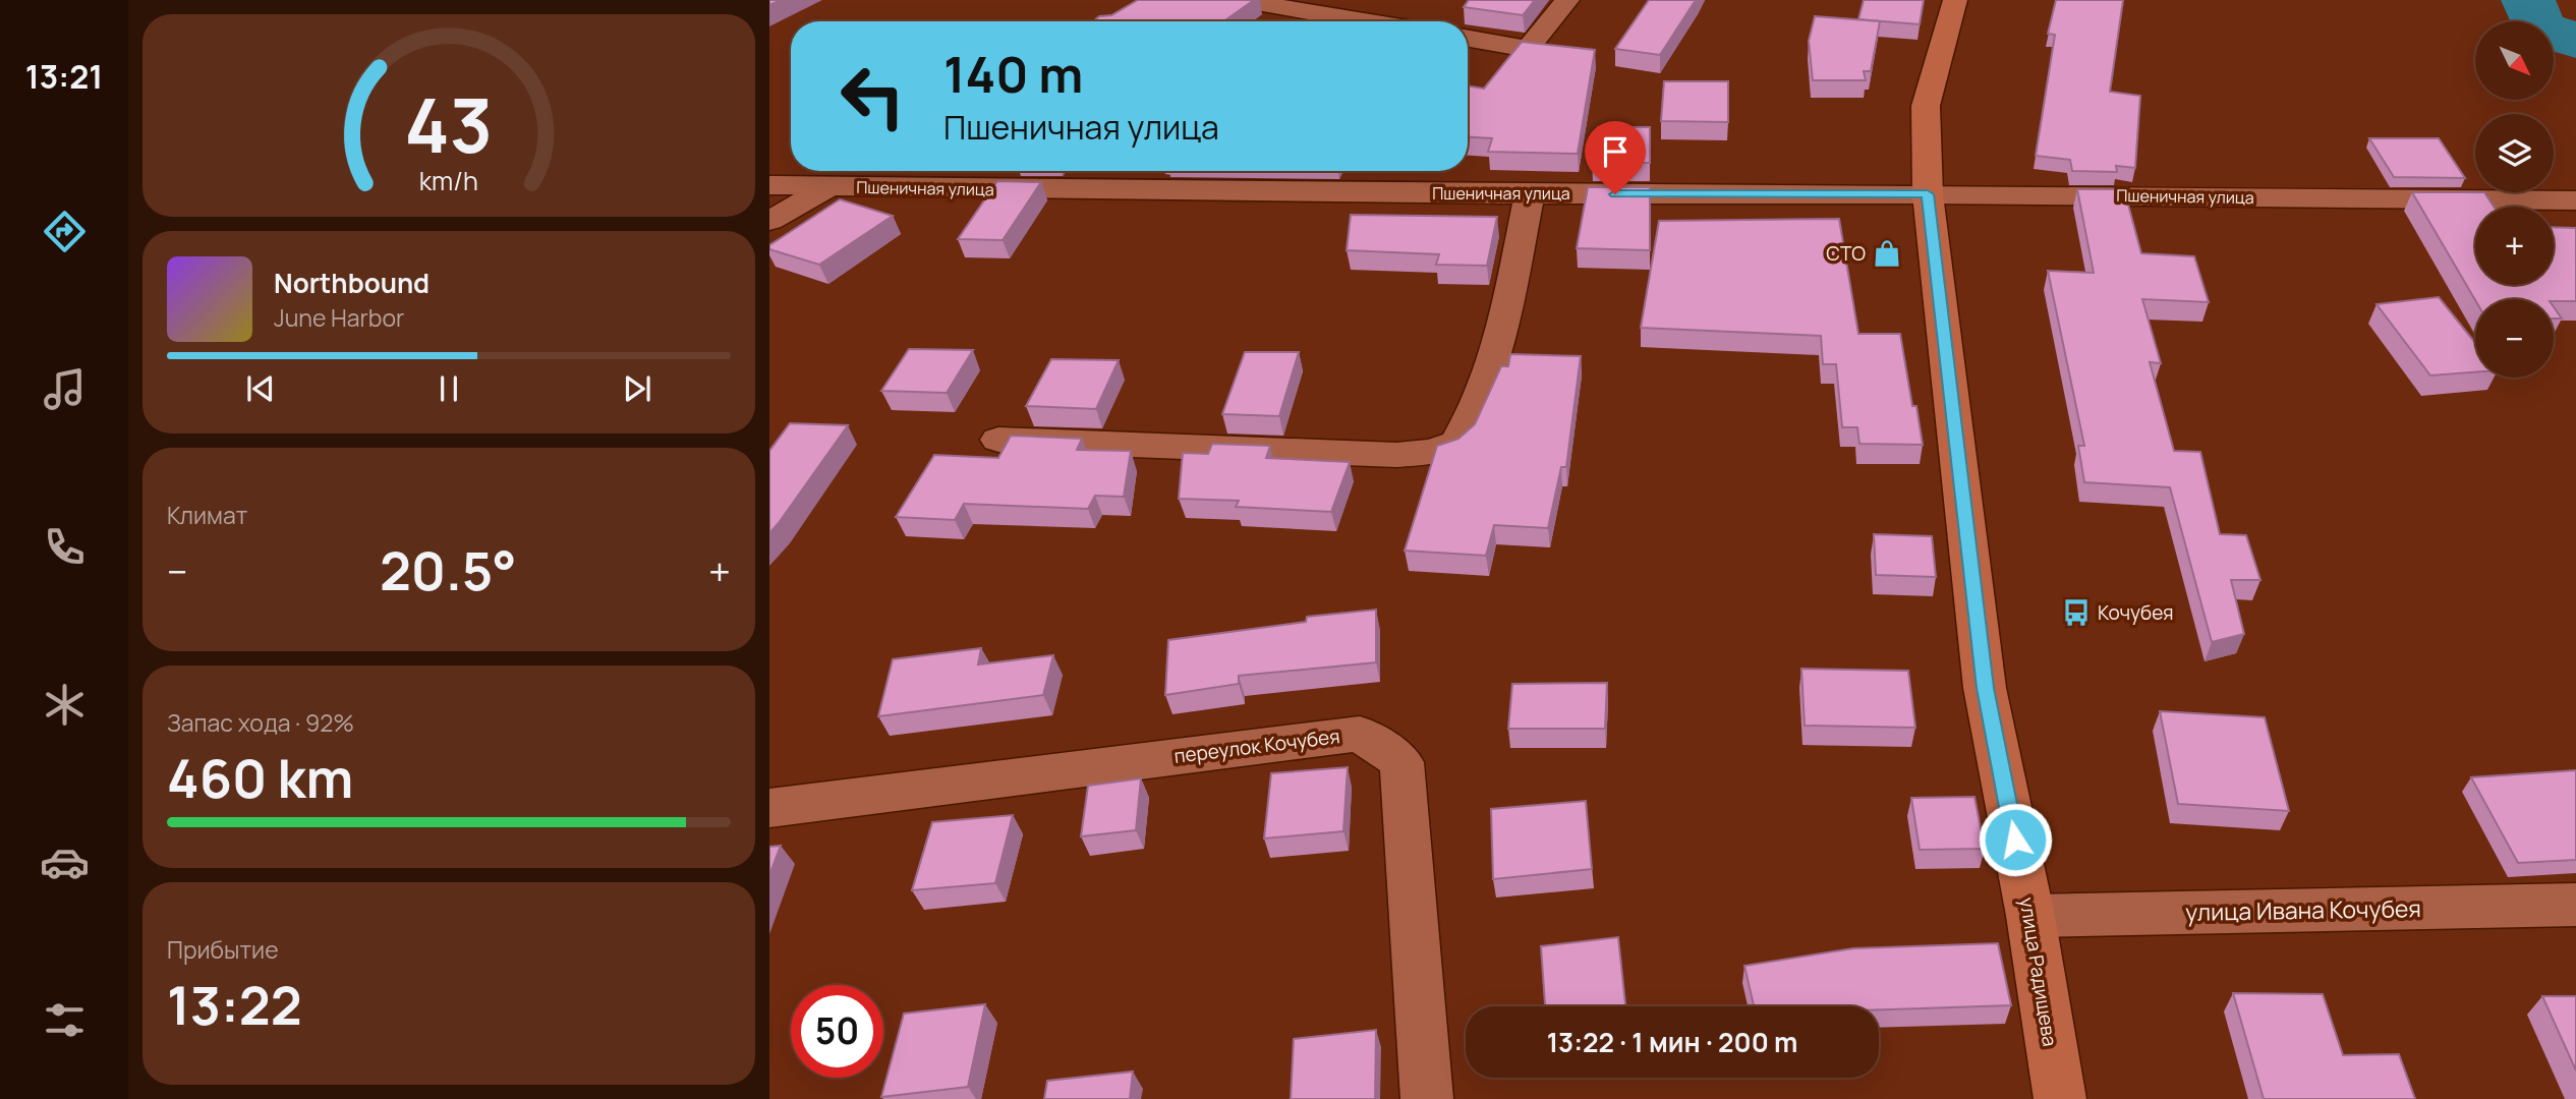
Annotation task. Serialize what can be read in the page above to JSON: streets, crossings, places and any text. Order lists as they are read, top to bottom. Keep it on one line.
{"streets":{"main road":["улица Радищева"],"street":["Пшеничная улица","переулок Кочубея","улица Ивана Кочубея"]},"crossings":[["Пшеничная улица","улица Радищева"],["улица Ивана Кочубея","улица Радищева"]],"places":{"shop":["СТО"],"bus stop":["Кочубея"]},"north":"bottom right","page":{"tabs":"13:21","map_buttons":["+","−"],"turn":["140 m","Пшеничная улица"],"song":["Northbound","June Harbor"],"tile":["Климат",["Запас хода · 92%","460 km"],["Прибытие","13:22"]],"heat":["−","20.5°","+"],"limit":"50","trip":"13:22 · 1 мин · 200 m","gauge":["43","km/h"]}}
